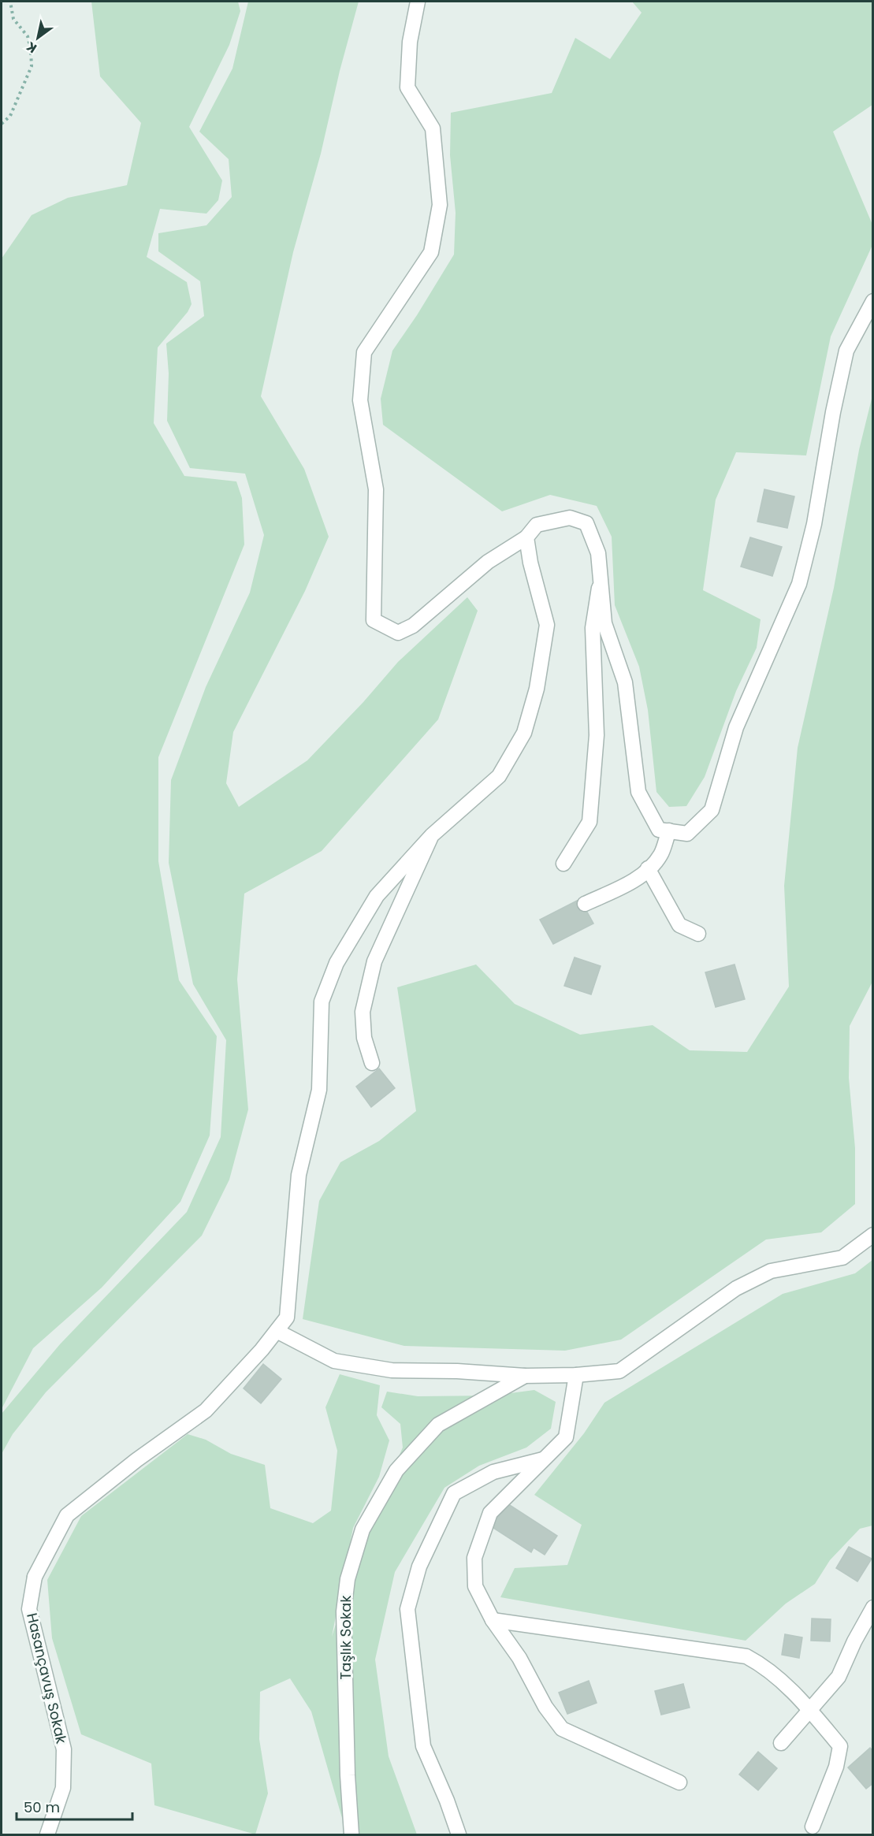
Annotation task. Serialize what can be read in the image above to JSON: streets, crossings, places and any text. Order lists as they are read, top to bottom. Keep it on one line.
{"streets":{"street":["Taşlık Sokak","Hasançavuş Sokak"]},"scale_bar":"50 m","north":"bottom left"}
